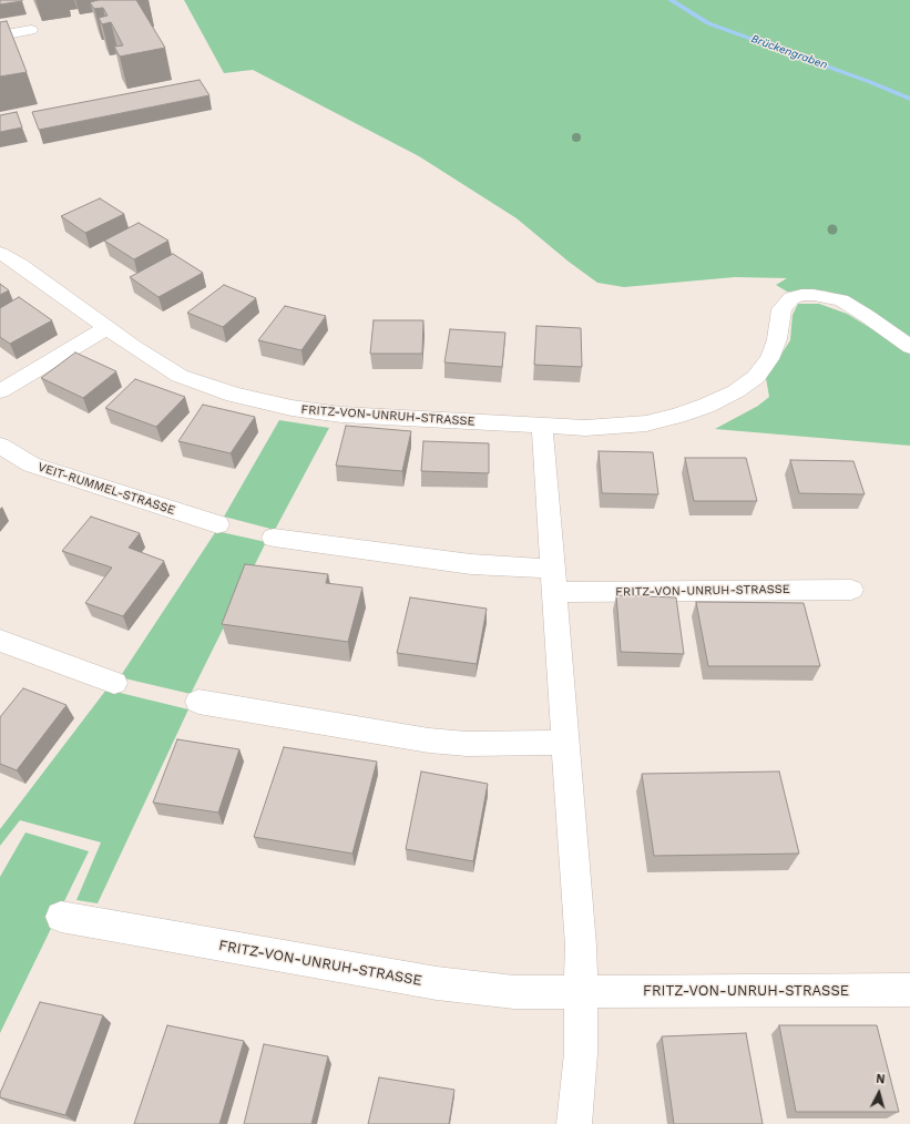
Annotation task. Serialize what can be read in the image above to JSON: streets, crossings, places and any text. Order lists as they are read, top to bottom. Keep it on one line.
{"streets":{"street":["FRITZ-VON-UNRUH-STRASSE","VEIT-RUMMEL-STRASSE"]},"water":["Brückengraben"],"north":"top"}
